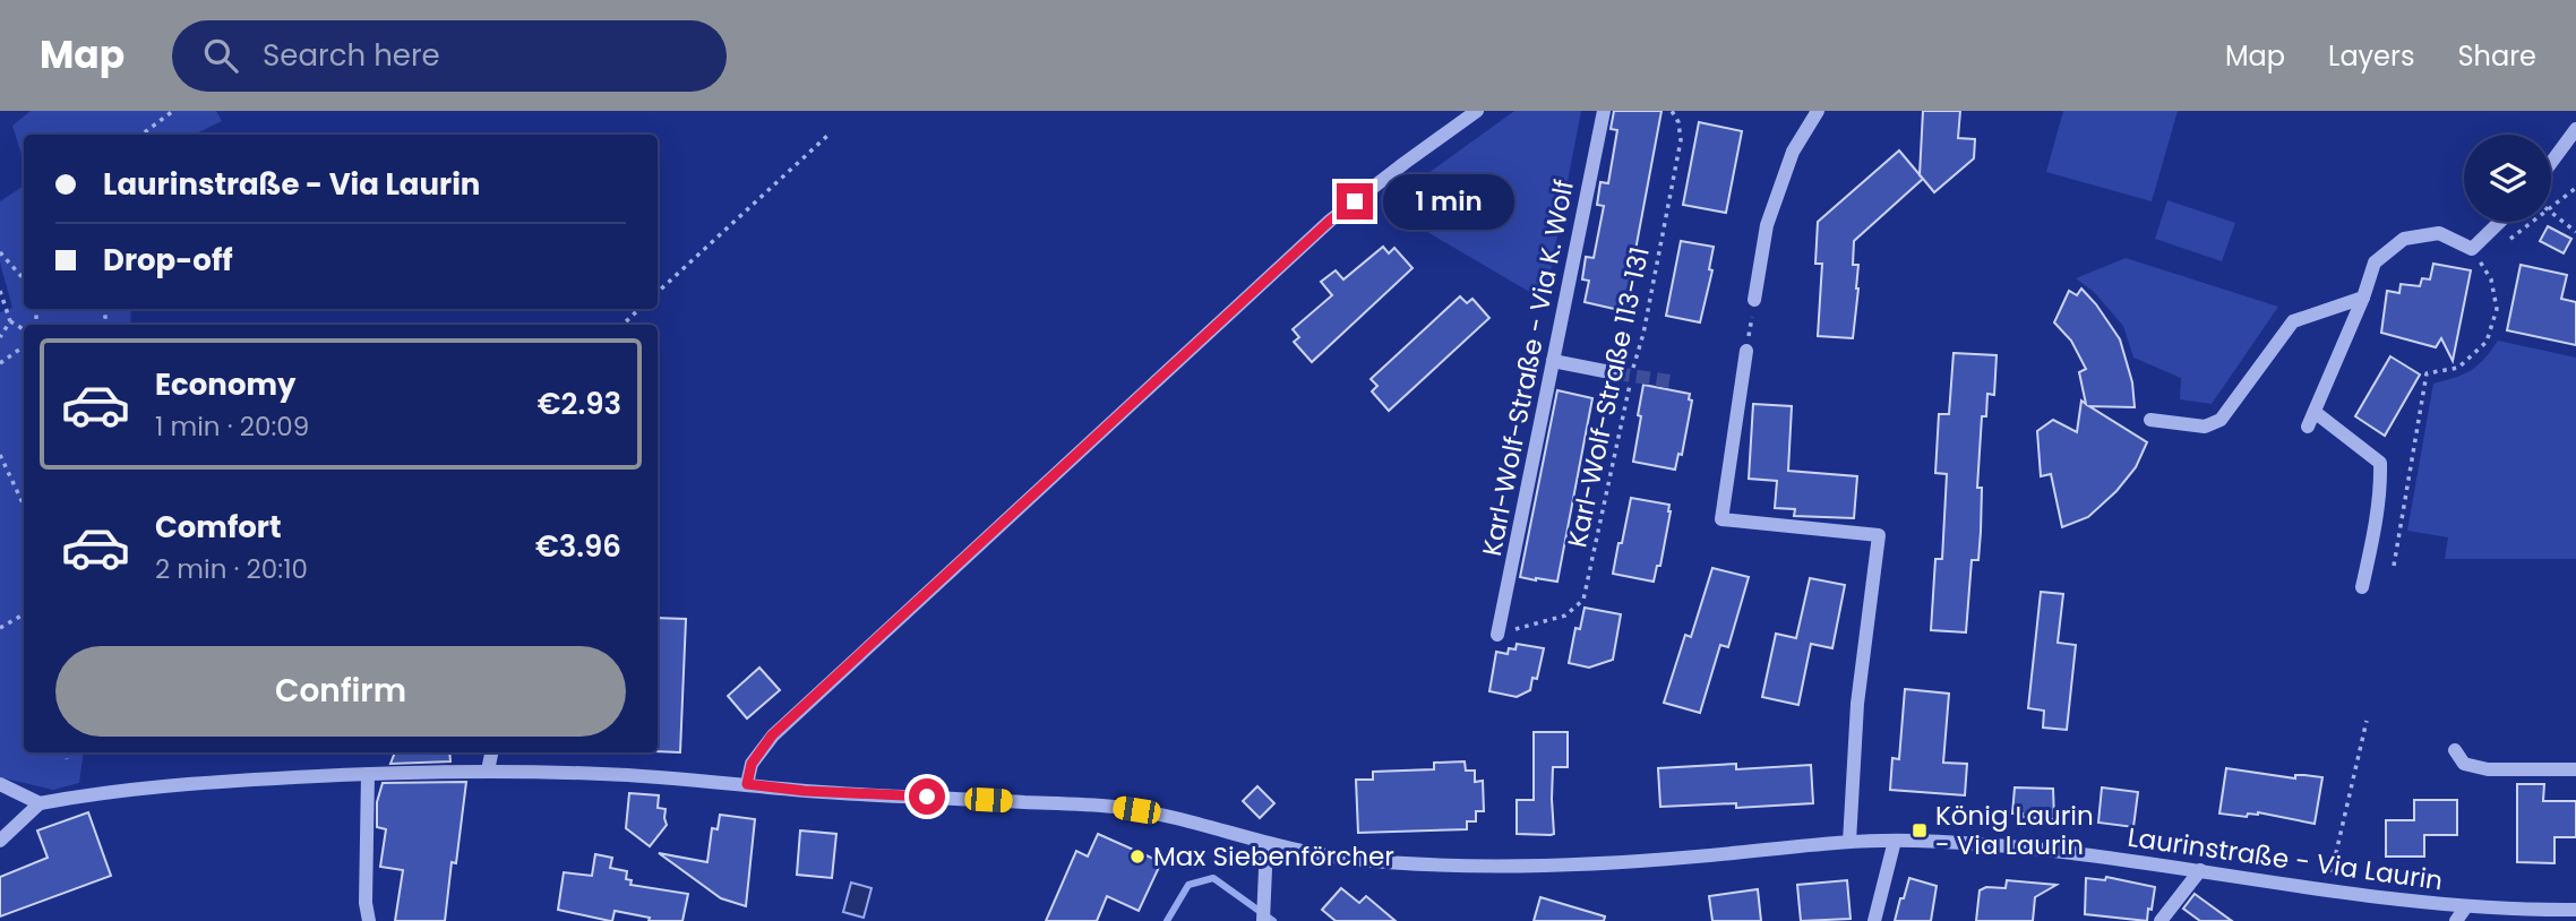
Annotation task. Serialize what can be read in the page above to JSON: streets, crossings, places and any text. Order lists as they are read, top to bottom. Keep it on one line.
{"streets":{"street":["Karl-Wolf-Straße - Via K. Wolf","Laurinstraße - Via Laurin"],"path":["Karl-Wolf-Straße 113-131"]},"crossings":[["Karl-Wolf-Straße - Via K. Wolf","Karl-Wolf-Straße 113-131"]],"places":{"transit":["König Laurin - Via Laurin"],"other":["Max Siebenförcher"]},"page":{"header":"Map","search":"Search here","nav":["Map","Layers","Share"],"banner":["Laurinstraße - Via Laurin","Drop-off"],"bubble":"1 min","list":[{"name":"Economy","note":"1 min · 20:09","value":"€2.93"},{"name":"Comfort","note":"2 min · 20:10","value":"€3.96"}],"buttons":"Confirm"}}
